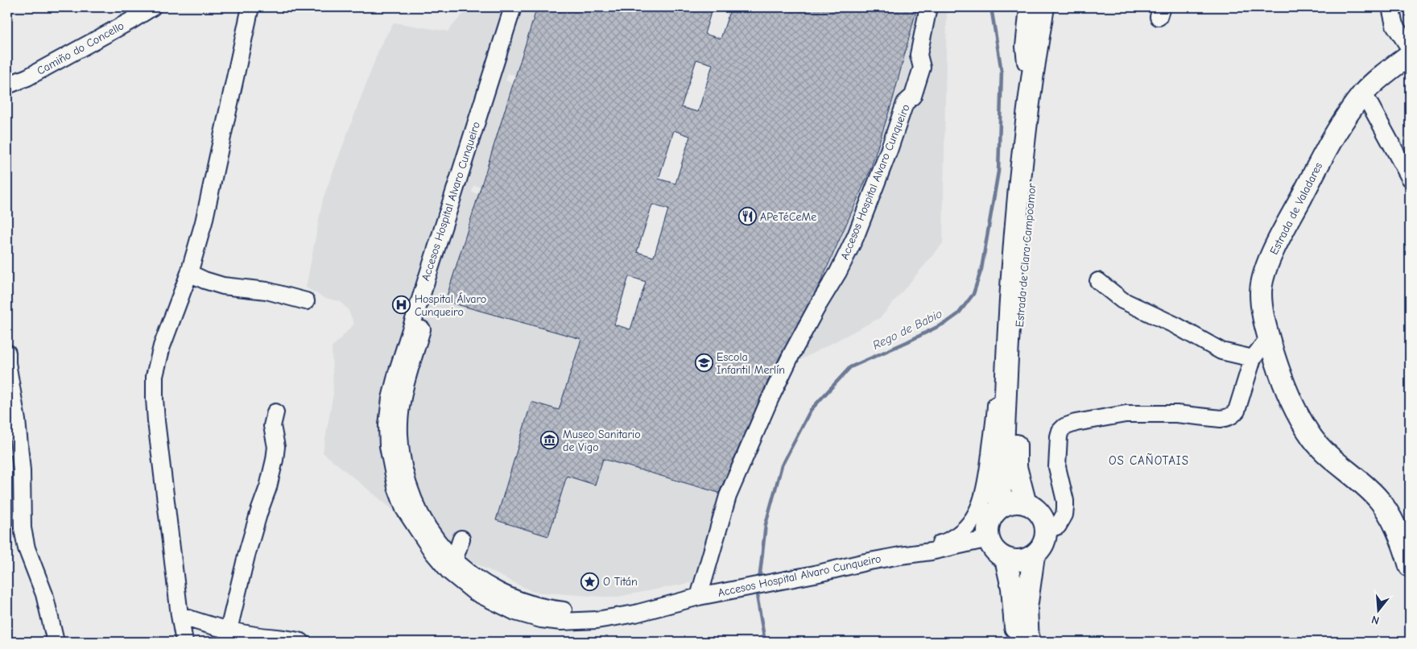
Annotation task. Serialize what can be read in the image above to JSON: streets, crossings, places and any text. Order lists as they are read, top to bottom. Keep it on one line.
{"streets":{"main road":["Estrada de Valadares","Estrada de Clara Campoamor"],"street":["Camiño do Concello","Accesos Hospital Alvaro Cunqueiro"]},"crossings":[["Accesos Hospital Alvaro Cunqueiro","Estrada de Clara Campoamor"]],"districts":["OS CAÑOTAIS"],"water":["Rego de Babio"],"places":{"restaurant":["APeTéCeMe"],"hospital":["Hospital Álvaro Cunqueiro"],"school or university":["Escola Infantil Merlín"],"museum":["Museo Sanitario de Vigo"],"place":["O Titán"]},"north":"bottom"}
